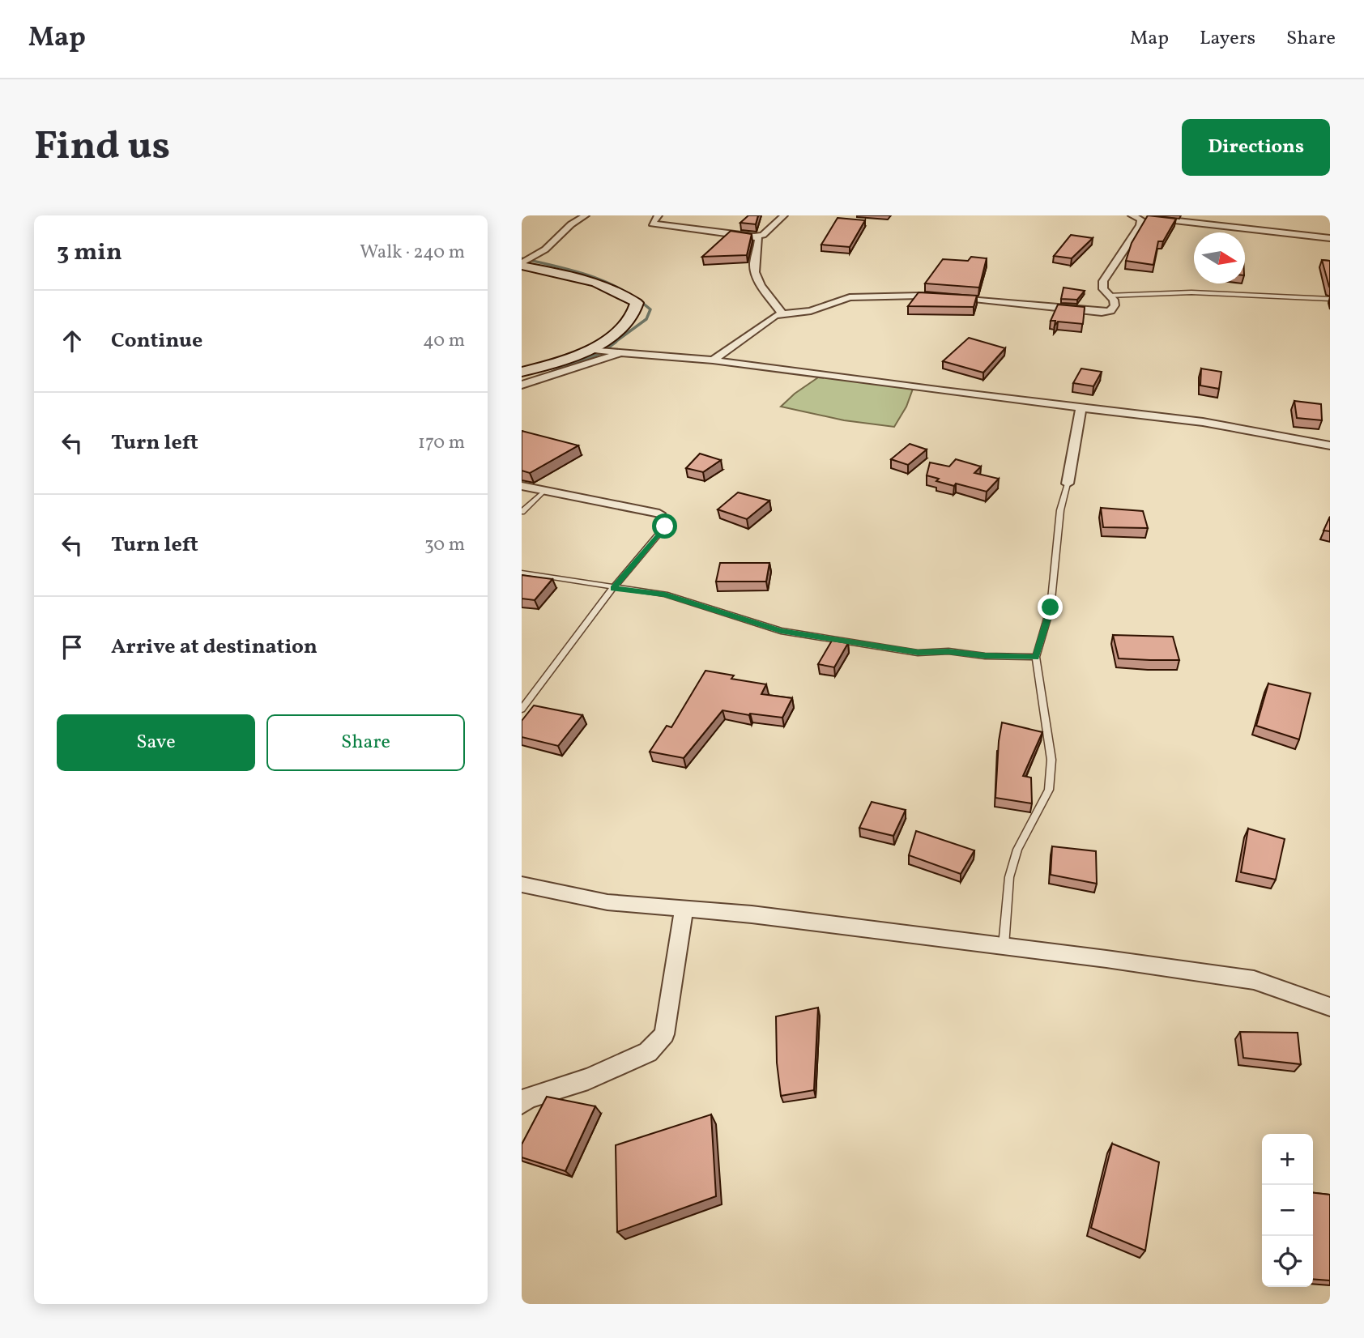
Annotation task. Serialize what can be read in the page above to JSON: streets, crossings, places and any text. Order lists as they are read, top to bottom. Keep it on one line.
{"north":"right","page":{"header":"Map","nav":["Map","Layers","Share"],"buttons":["Directions",["Save","Share"]],"title":"Find us","heading":["3 min","Walk · 240 m"],"list":[["Continue","40 m"],["Turn left","170 m"],["Turn left","30 m"],"Arrive at destination"],"map_buttons":["+","−"]}}
